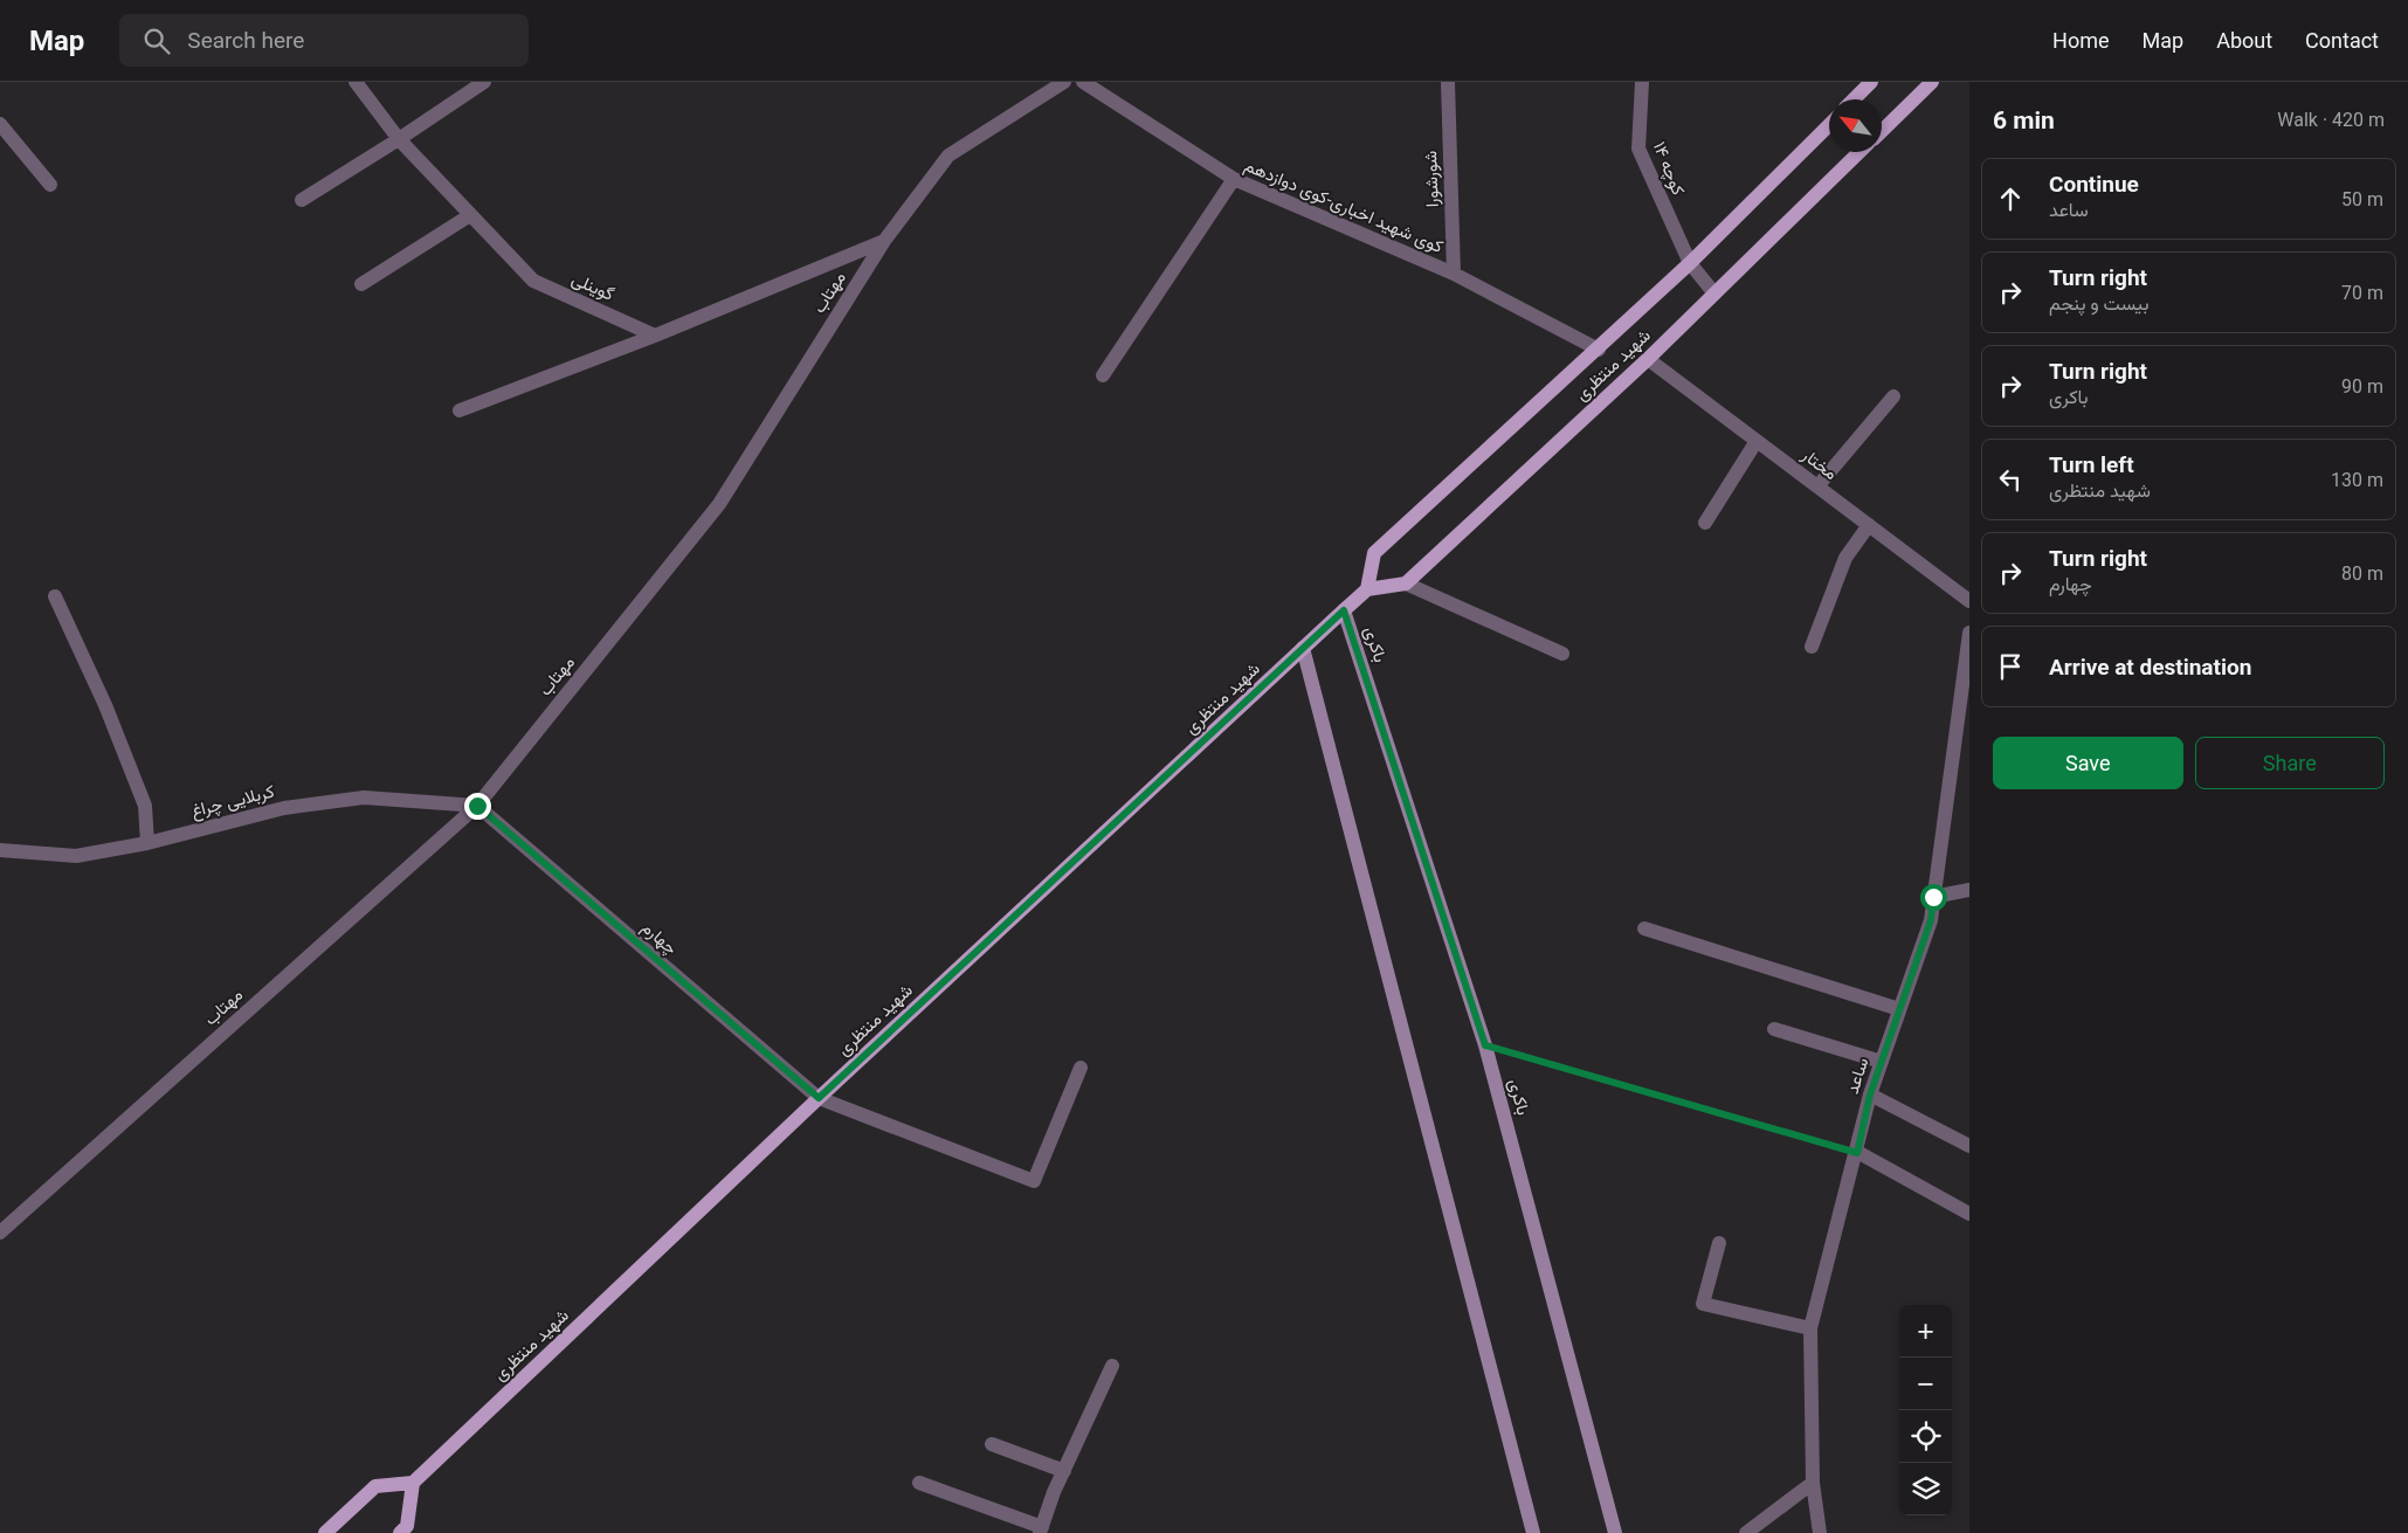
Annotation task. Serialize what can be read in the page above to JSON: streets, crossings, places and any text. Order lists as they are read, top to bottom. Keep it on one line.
{"streets":{"main road":["شهید منتظری","باکری"],"street":["کوچه ۱۴","شورشورا","کوی شهید اخباری-کوی دوازدهم","گوینلی","مهتاب","مختار","کربلایی چراغ","چهارم","ساعد"]},"crossings":[["کوچه ۱۴","شهید منتظری"],["شورشورا","کوی شهید اخباری-کوی دوازدهم"],["کوی شهید اخباری-کوی دوازدهم","شهید منتظری"],["مهتاب","کربلایی چراغ"],["مهتاب","چهارم"],["شهید منتظری","مختار"],["شهید منتظری","باکری"],["شهید منتظری","چهارم"],["کربلایی چراغ","چهارم"]],"north":"top left","page":{"header":"Map","search":"Search here","nav":["Home","Map","About","Contact"],"heading":["6 min","Walk · 420 m"],"list":[["Continue","ساعد","50 m"],["Turn right","بیست و پنجم","70 m"],["Turn right","باکری","90 m"],["Turn left","شهید منتظری","130 m"],["Turn right","چهارم","80 m"],"Arrive at destination"],"buttons":["Save","Share"],"map_buttons":["+","−"]}}
